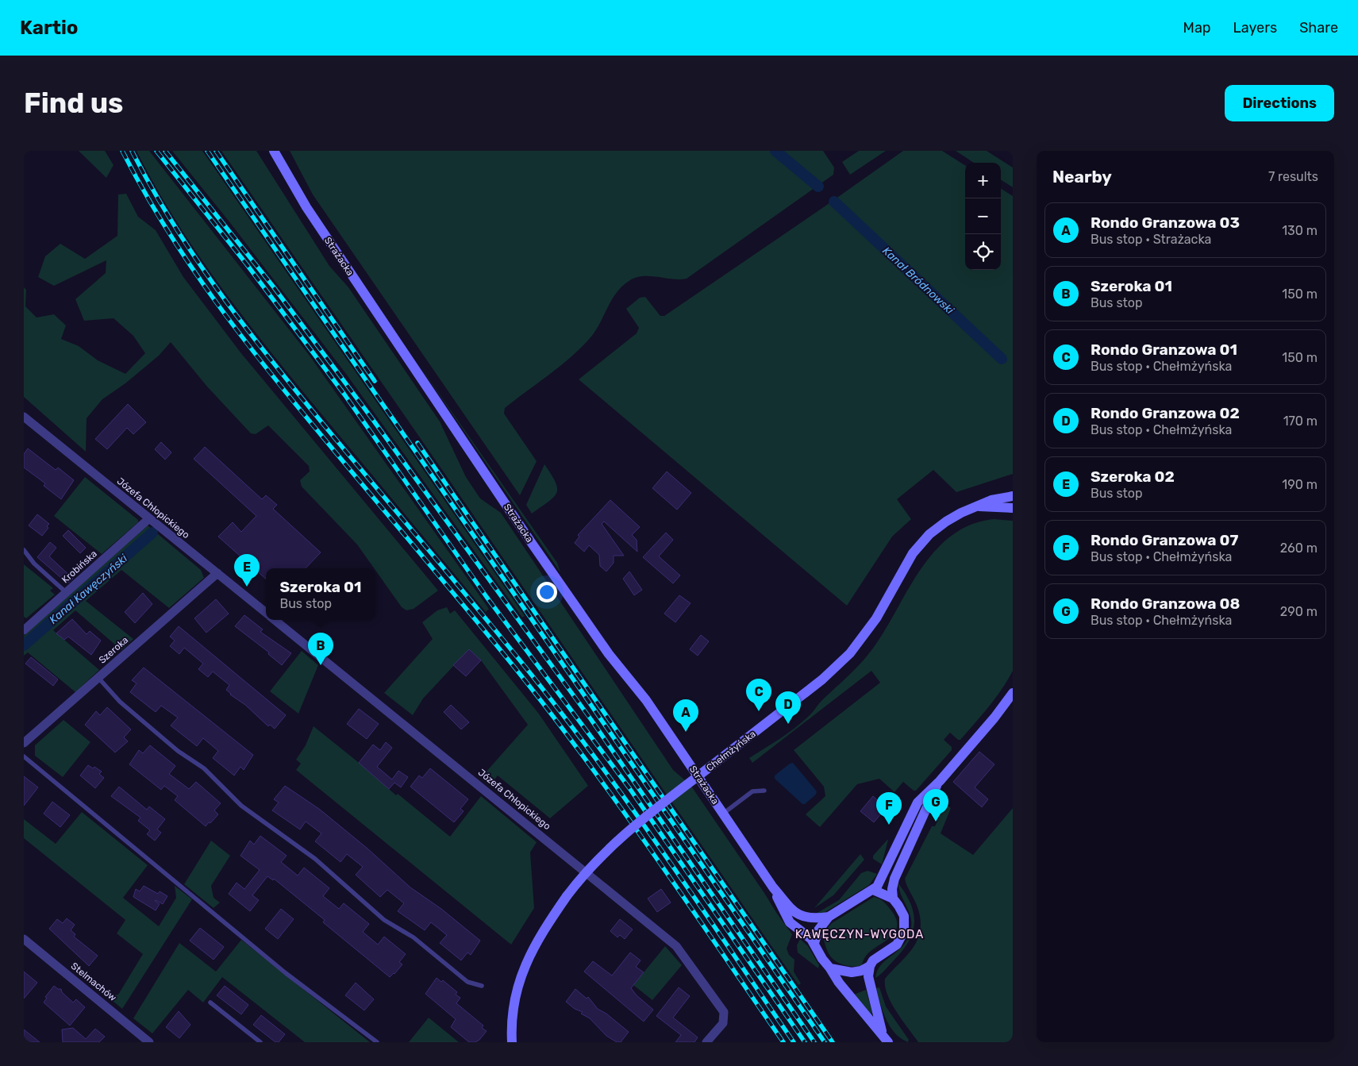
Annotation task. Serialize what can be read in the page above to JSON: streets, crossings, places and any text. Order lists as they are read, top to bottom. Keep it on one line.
{"streets":{"main road":["Strażacka","Chełmżyńska"],"street":["Józefa Chłopickiego","Krobińska","Szeroka","Stelmachów"]},"crossings":[["Józefa Chłopickiego","Krobińska"],["Józefa Chłopickiego","Szeroka"]],"districts":["KAWĘCZYN-WYGODA"],"water":["Kanał Bródnowski","Kanał Kawęczyński"],"page":{"header":"Kartio","nav":["Map","Layers","Share"],"buttons":"Directions","title":"Find us","heading":["Nearby","7 results"],"map_buttons":["+","−"],"list":[{"mark":"A","name":"Rondo Granzowa 03","note":"Bus stop · Strażacka","value":"130 m"},{"mark":"B","name":"Szeroka 01","note":"Bus stop","value":"150 m"},{"mark":"C","name":"Rondo Granzowa 01","note":"Bus stop · Chełmżyńska","value":"150 m"},{"mark":"D","name":"Rondo Granzowa 02","note":"Bus stop · Chełmżyńska","value":"170 m"},{"mark":"E","name":"Szeroka 02","note":"Bus stop","value":"190 m"},{"mark":"F","name":"Rondo Granzowa 07","note":"Bus stop · Chełmżyńska","value":"260 m"},{"mark":"G","name":"Rondo Granzowa 08","note":"Bus stop · Chełmżyńska","value":"290 m"}],"pins":["E","B","C","D","A","G","F"],"popup":["Szeroka 01","Bus stop"]}}
